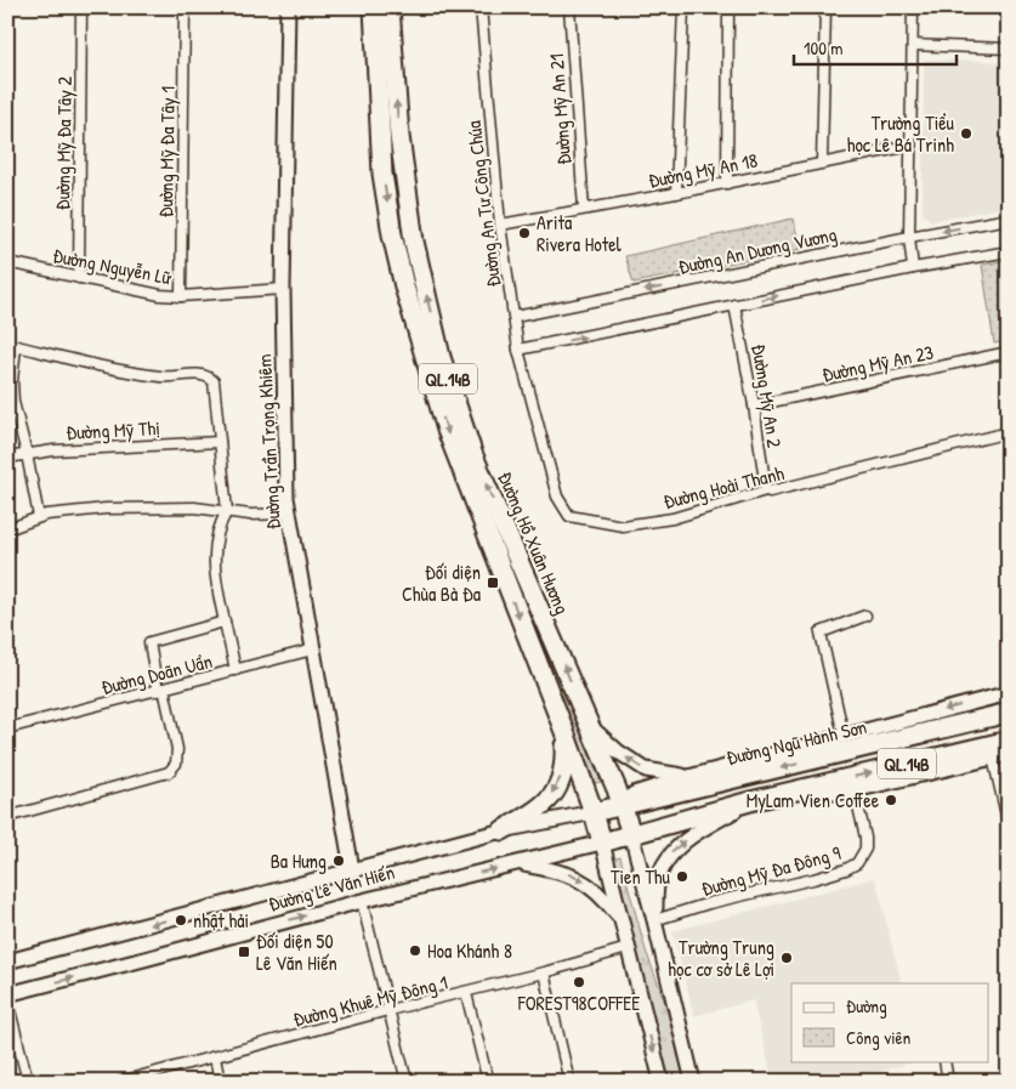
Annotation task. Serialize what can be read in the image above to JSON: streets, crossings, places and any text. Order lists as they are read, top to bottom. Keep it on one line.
{"streets":{"highway":["QL.14B","Đường Hồ Xuân Hương","Đường Ngũ Hành Sơn","Đường Lê Văn Hiến"],"main road":["Đường Trần Trọng Khiêm"],"street":["Đường Mỹ An 21","Đường Mỹ Đa Tây 2","Đường Mỹ Đa Tây 1","Đường Mỹ An 18","Đường An Tư Công Chúa","Đường An Dương Vương","Đường Nguyễn Lữ","Đường Mỹ An 23","Đường Mỹ An 2","Đường Mỹ Thị","Đường Hoài Thanh","Đường Doãn Uẩn","Đường Mỹ Đa Đông 9","Đường Khuê Mỹ Đông 1"]},"crossings":[["Đường Mỹ An 21","Đường Mỹ An 18"],["Đường Mỹ Đa Tây 2","Đường Nguyễn Lữ"],["Đường Mỹ Đa Tây 1","Đường Nguyễn Lữ"],["Đường Mỹ An 18","Đường An Tư Công Chúa"],["Đường An Tư Công Chúa","Đường An Dương Vương"],["Đường An Tư Công Chúa","Đường Hoài Thanh"],["Đường Nguyễn Lữ","Đường Trần Trọng Khiêm"],["Đường Mỹ An 23","Đường Mỹ An 2"],["QL.14B","Đường Hồ Xuân Hương"],["QL.14B","Đường Lê Văn Hiến"],["Đường Mỹ An 2","Đường Hoài Thanh"],["Đường Trần Trọng Khiêm","Đường Doãn Uẩn"],["Đường Trần Trọng Khiêm","Đường Lê Văn Hiến"],["Đường Hồ Xuân Hương","Đường Ngũ Hành Sơn"],["Đường Hồ Xuân Hương","Đường Mỹ Đa Đông 9"],["Đường Hồ Xuân Hương","Đường Lê Văn Hiến"],["Đường Hồ Xuân Hương","Đường Khuê Mỹ Đông 1"],["Đường Ngũ Hành Sơn","Đường Lê Văn Hiến"]],"places":{"other":["Trường Tiểu học Lê Bá Trinh","Arita Rivera Hotel","MyLam Vien Coffee","Ba Hưng","Tien Thu","nhật hải","Hoa Khánh 8","Trường Trung học cơ sở Lê Lợi","FOREST98COFFEE"],"transit":["Đối diện Chùa Bà Đa","Đối diện 50 Lê Văn Hiến"]},"legend":["Đường","Công viên"],"scale_bar":"100 m"}
